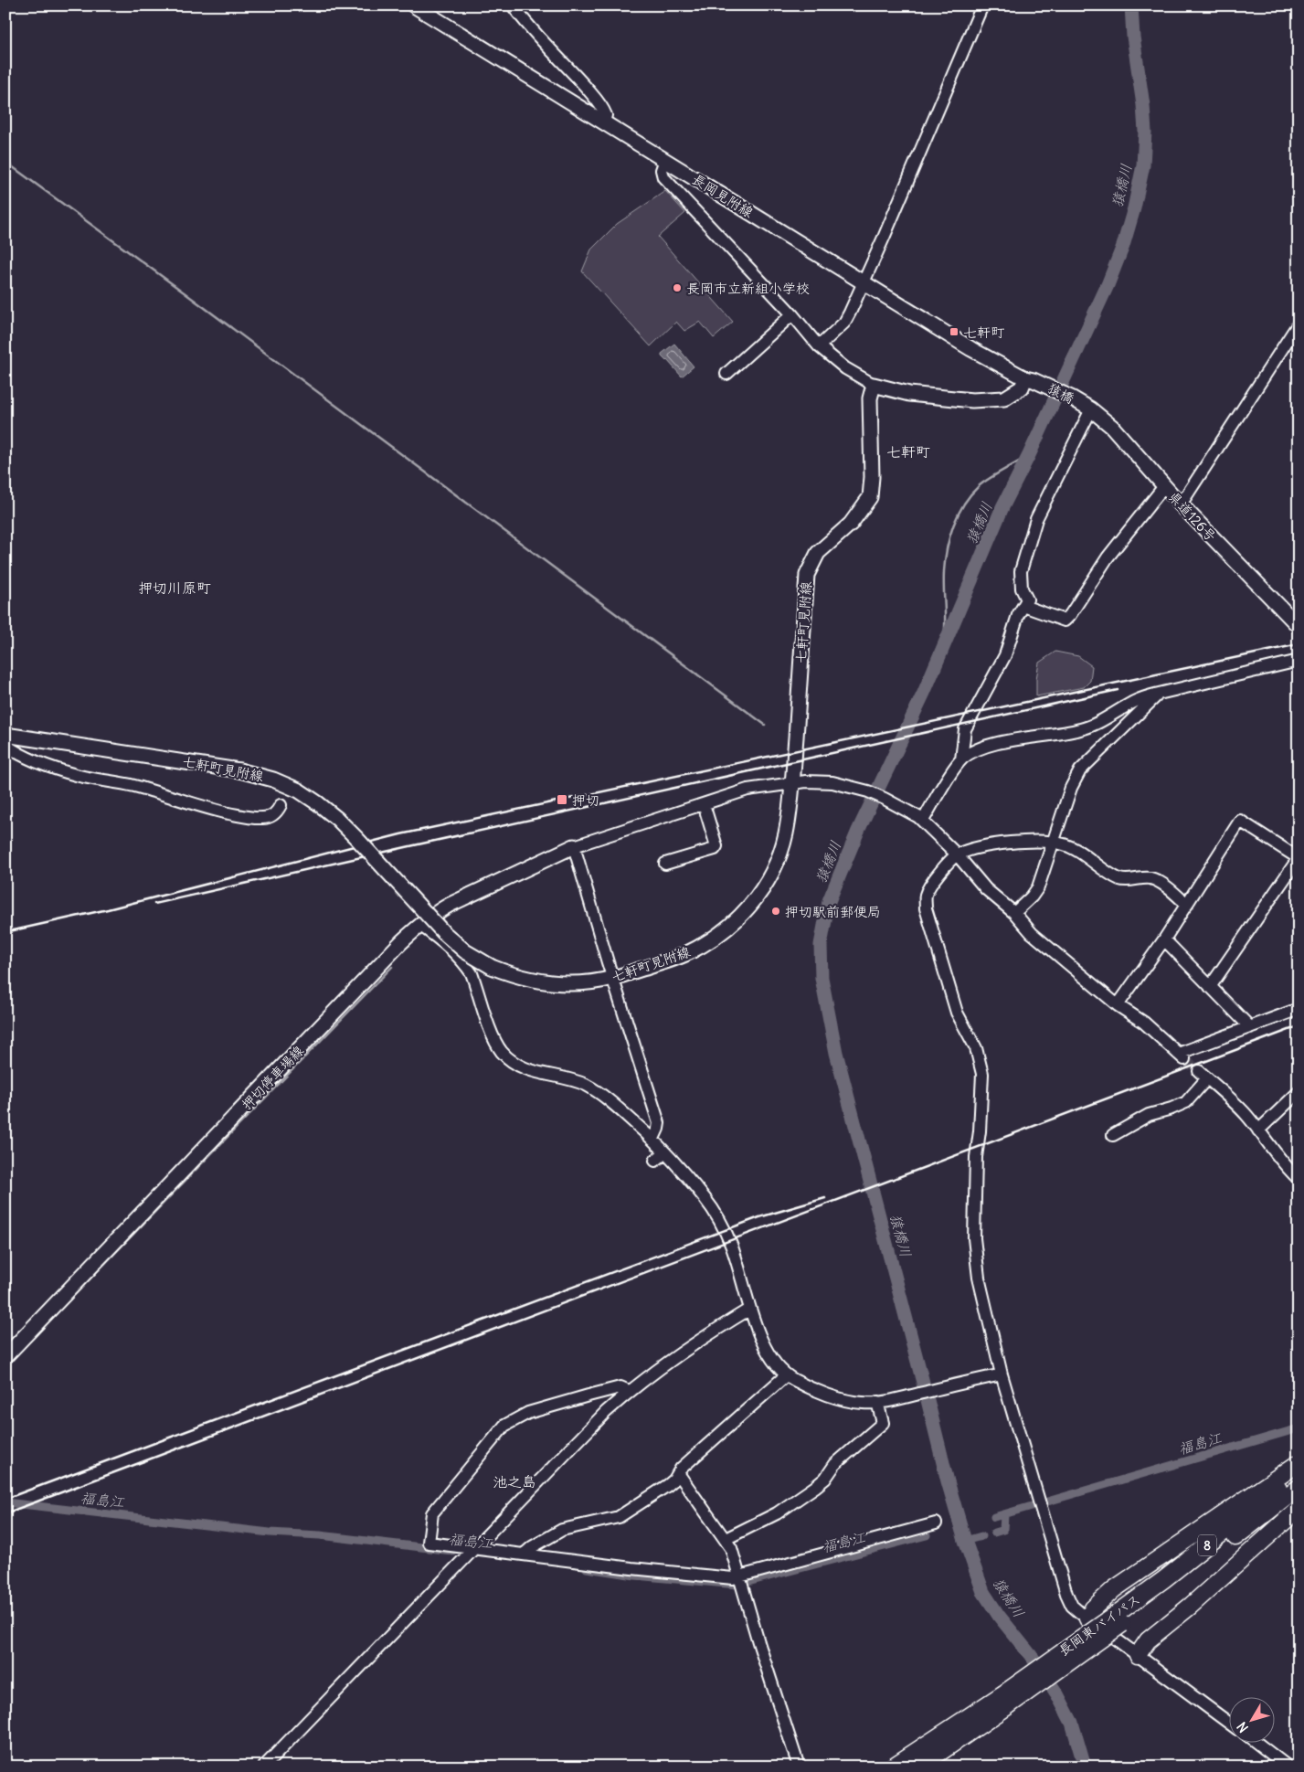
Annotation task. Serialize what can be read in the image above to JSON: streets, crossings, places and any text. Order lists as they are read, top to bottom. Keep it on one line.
{"streets":{"highway":["8","長岡東バイパス"],"main road":["長岡見附線","猿橋","県道126号","七軒町見附線","押切停車場線"]},"crossings":[["長岡見附線","猿橋"],["猿橋","県道126号"]],"districts":["七軒町","押切川原町","池之島"],"water":["猿橋川","福島江"],"places":{"other":["長岡市立新組小学校","押切駅前郵便局"],"transit":["七軒町","押切"]},"north":"bottom left"}
